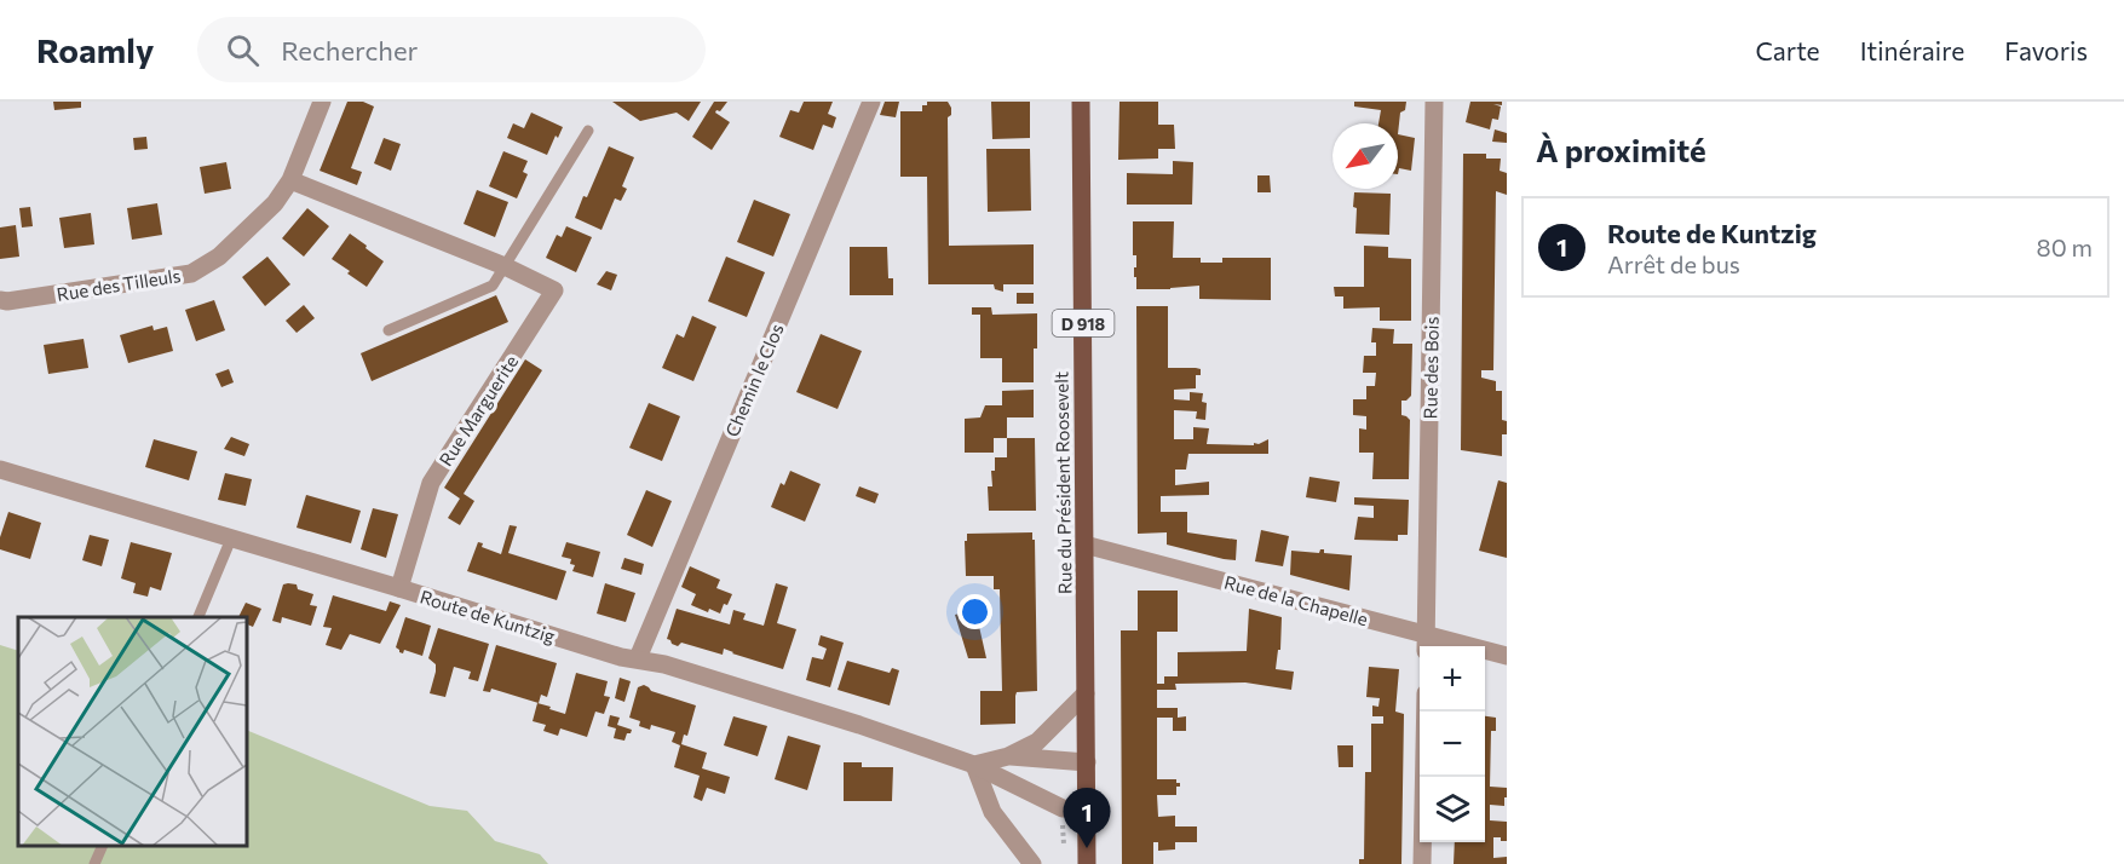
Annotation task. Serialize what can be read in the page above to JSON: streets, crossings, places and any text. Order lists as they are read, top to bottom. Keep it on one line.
{"streets":{"main road":["D 918","Rue du Président Roosevelt"],"street":["Rue des Tilleuls","Rue des Bois","Chemin le Clos","Rue Marguerite","Rue de la Chapelle","Route de Kuntzig"]},"crossings":[["Rue des Tilleuls","Rue Marguerite"],["Rue des Bois","Rue de la Chapelle"],["Chemin le Clos","Route de Kuntzig"],["Rue Marguerite","Route de Kuntzig"],["Rue du Président Roosevelt","Rue de la Chapelle"],["Rue du Président Roosevelt","Route de Kuntzig"]],"north":"bottom left","page":{"header":"Roamly","search":"Rechercher","nav":["Carte","Itinéraire","Favoris"],"heading":"À proximité","list":[{"mark":"1","name":"Route de Kuntzig","note":"Arrêt de bus","value":"80 m"}],"map_buttons":["+","−"],"pins":"1"}}
